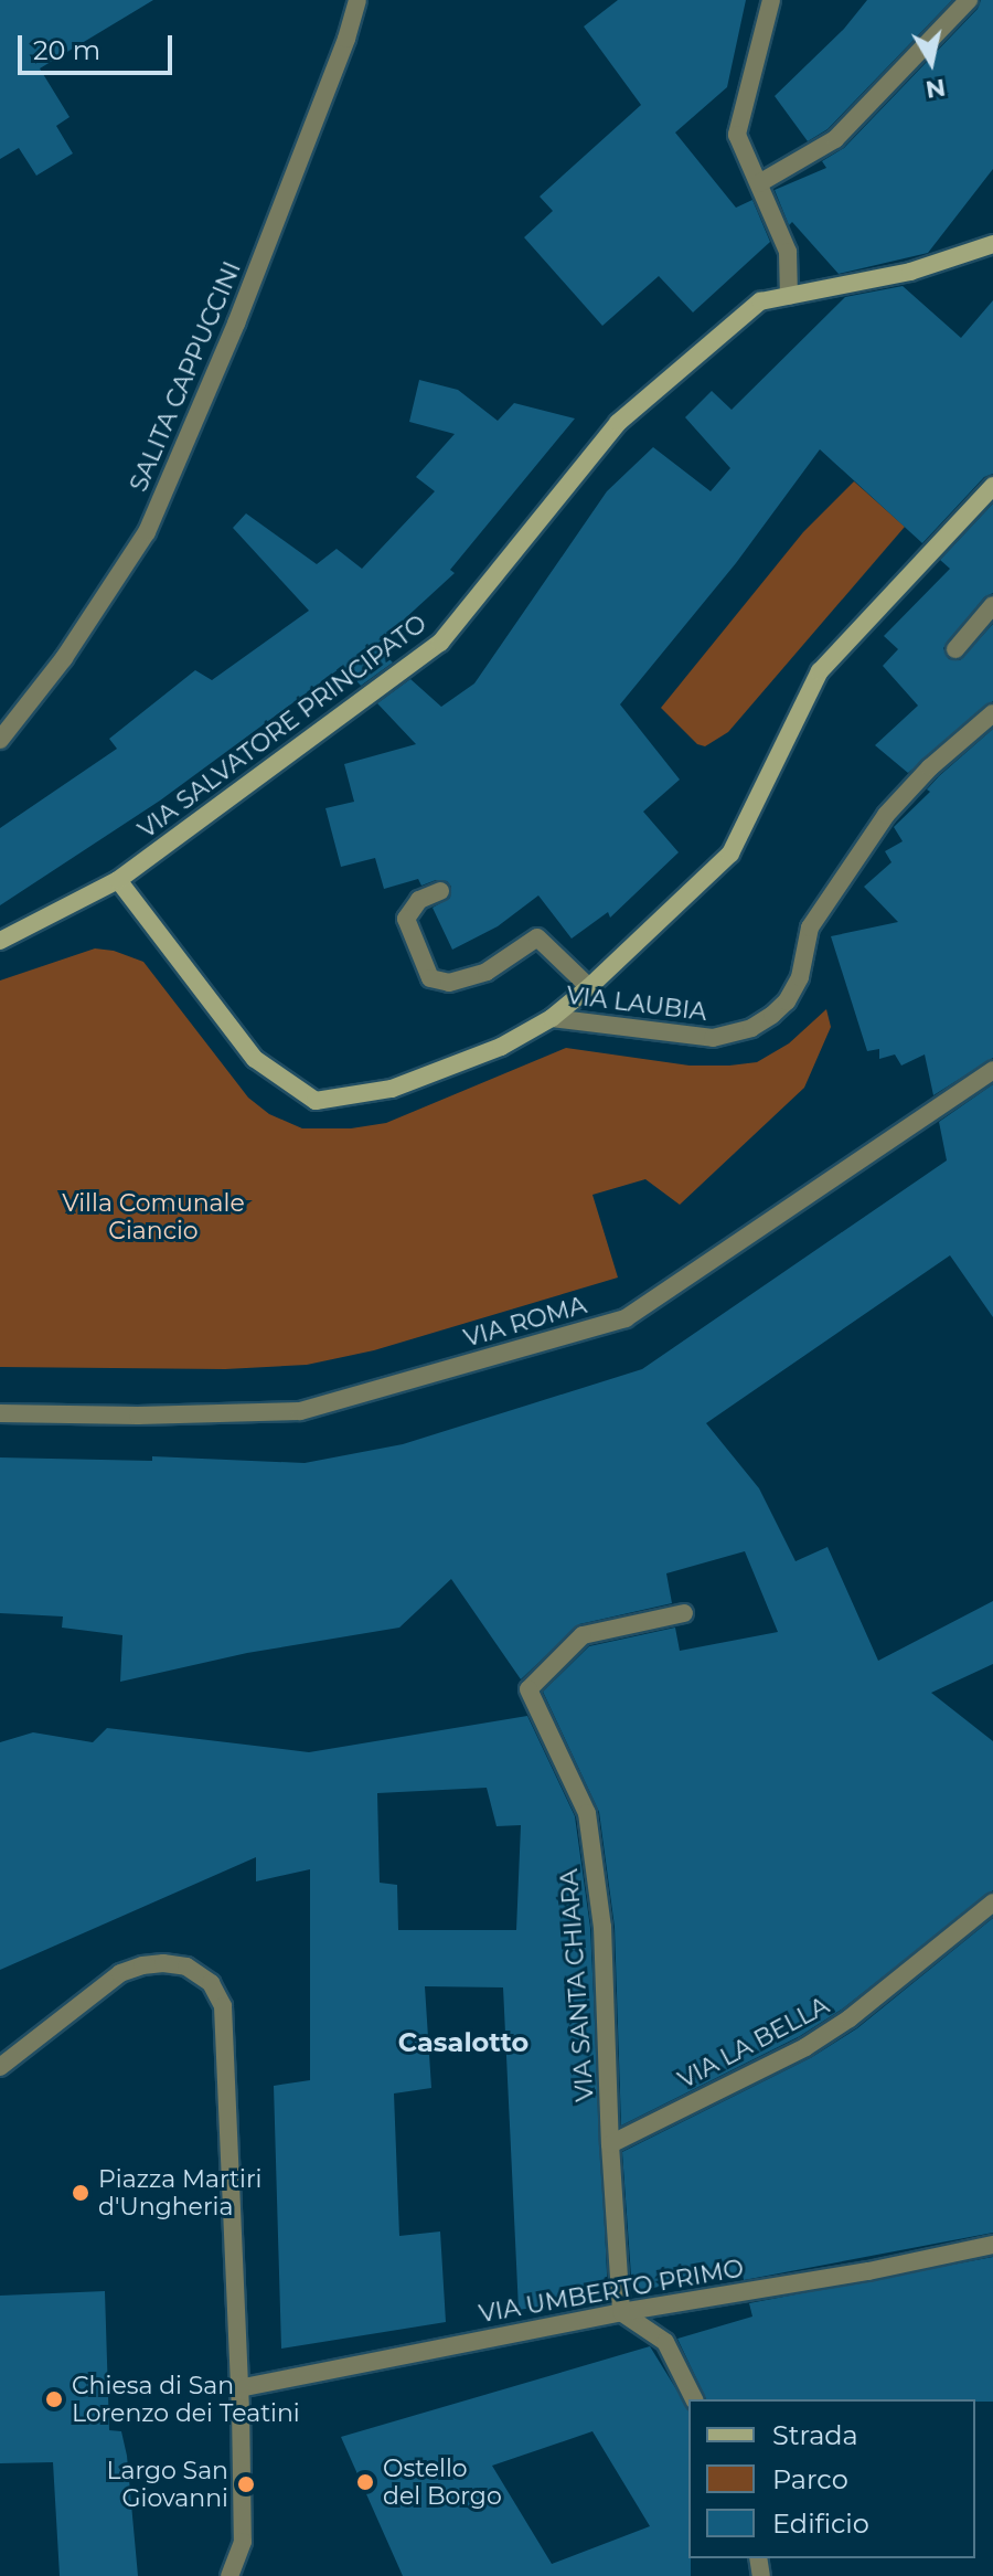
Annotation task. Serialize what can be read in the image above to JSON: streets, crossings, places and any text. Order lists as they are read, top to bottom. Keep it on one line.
{"streets":{"main road":["VIA SALVATORE PRINCIPATO"],"street":["SALITA CAPPUCCINI","VIA LAUBIA","VIA ROMA","VIA SANTA CHIARA","VIA LA BELLA","VIA UMBERTO PRIMO"]},"crossings":[["VIA SANTA CHIARA","VIA LA BELLA"],["VIA SANTA CHIARA","VIA UMBERTO PRIMO"]],"districts":["Casalotto"],"parks":["Villa Comunale Ciancio"],"places":["Piazza Martiri d'Ungheria","Chiesa di San Lorenzo dei Teatini","Ostello del Borgo","Largo San Giovanni"],"legend":["Strada","Parco","Edificio"],"scale_bar":"20 m","north":"bottom"}
